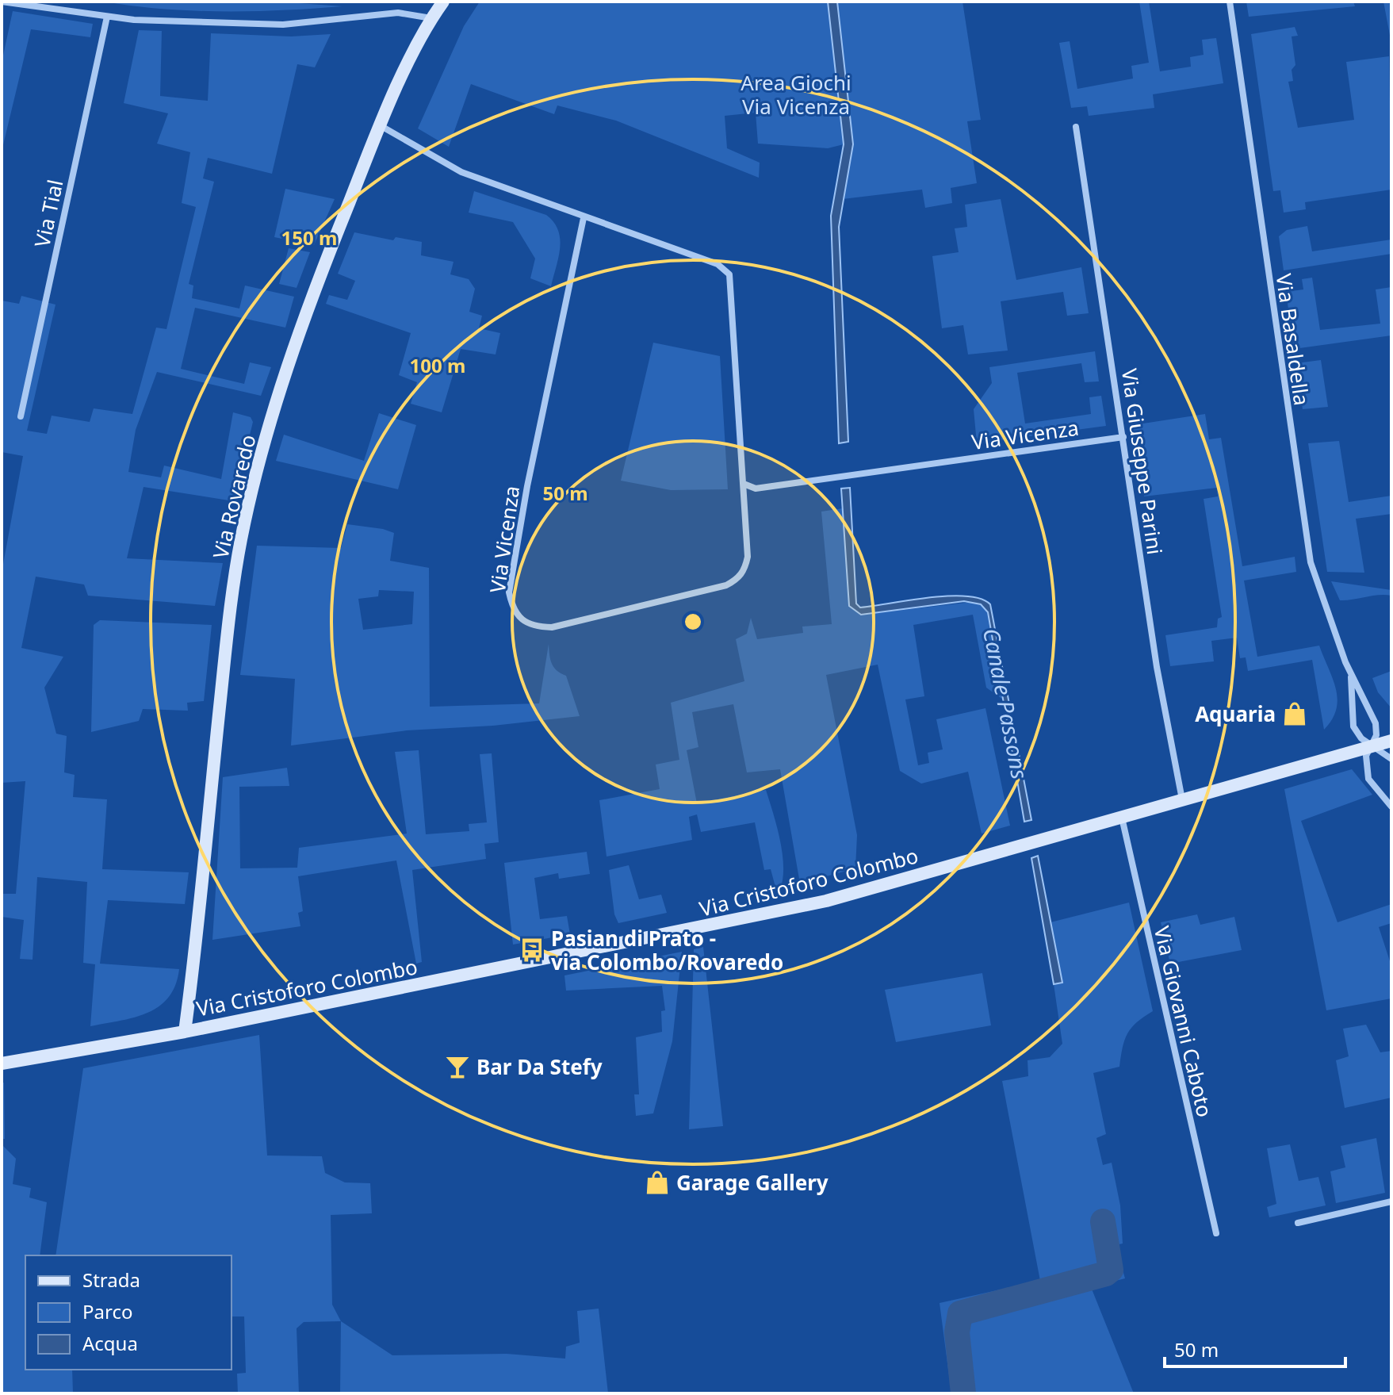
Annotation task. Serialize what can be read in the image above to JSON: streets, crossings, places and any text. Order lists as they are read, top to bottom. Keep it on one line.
{"streets":{"main road":["Via Rovaredo","Via Cristoforo Colombo"],"street":["Via Tial","Via Basaldella","Via Vicenza","Via Giuseppe Parini","Via Giovanni Caboto"]},"crossings":[["Via Basaldella","Via Cristoforo Colombo"],["Via Vicenza","Via Giuseppe Parini"],["Via Vicenza","Via Rovaredo"],["Via Giuseppe Parini","Via Cristoforo Colombo"],["Via Rovaredo","Via Cristoforo Colombo"],["Via Cristoforo Colombo","Via Giovanni Caboto"]],"water":["Canale Passons"],"parks":["Area Giochi Via Vicenza"],"places":{"shop":["Aquaria","Garage Gallery"],"bus stop":["Pasian di Prato - via Colombo/Rovaredo"],"bar":["Bar Da Stefy"]},"legend":["Strada","Parco","Acqua"],"scale_bar":"50 m","rings":["150 m","100 m","50 m"]}
